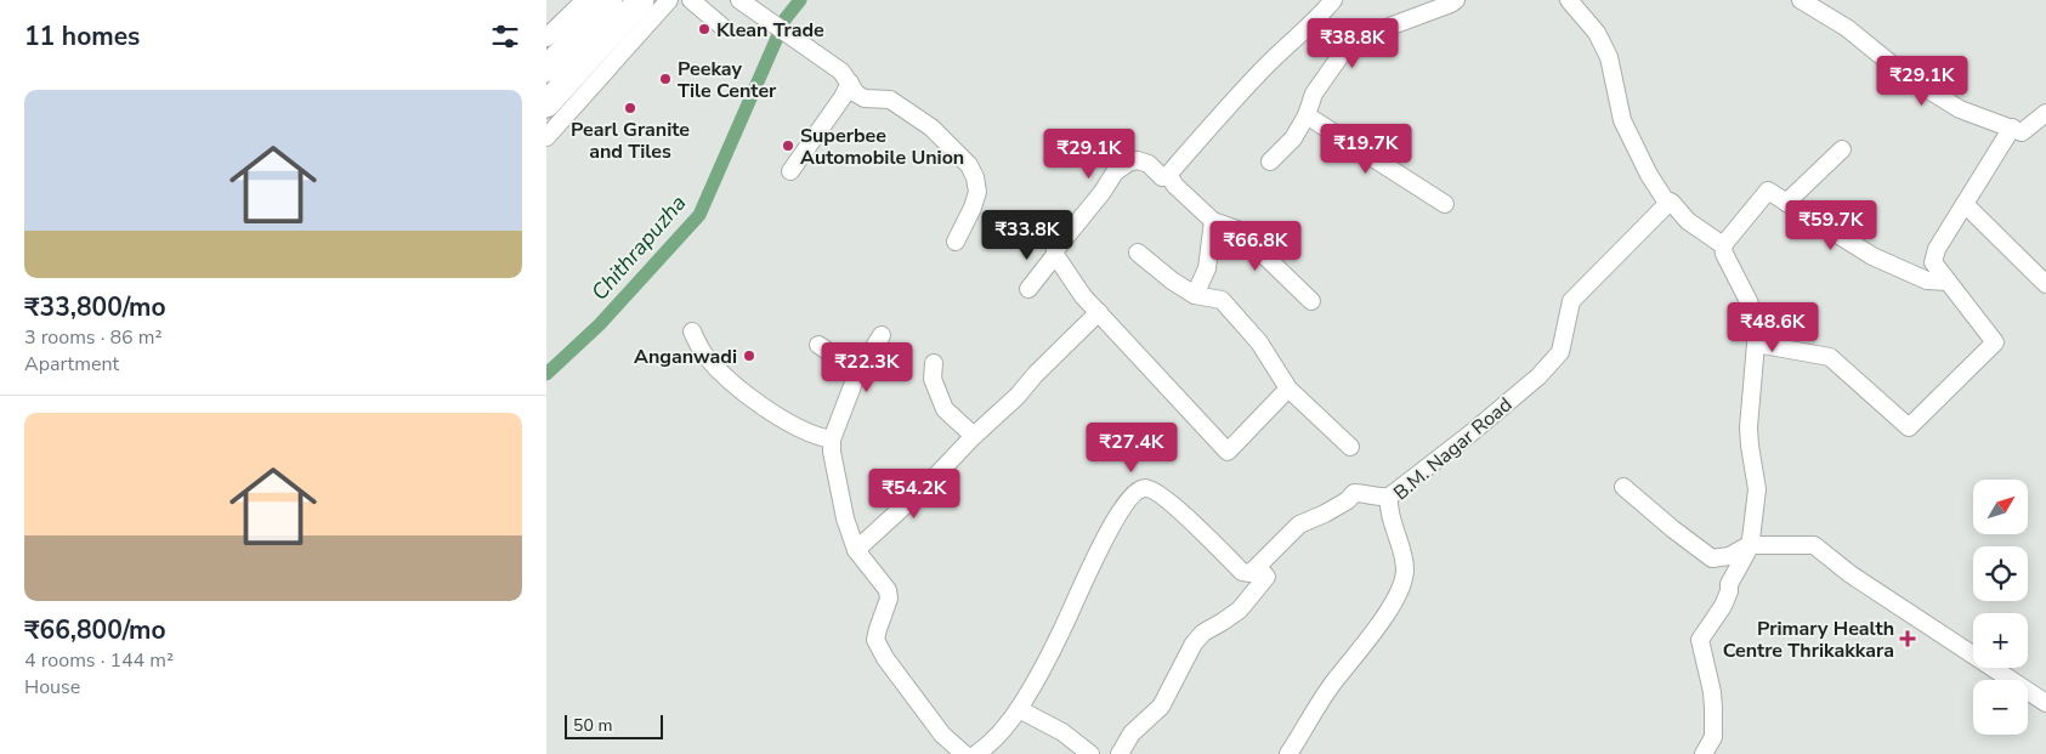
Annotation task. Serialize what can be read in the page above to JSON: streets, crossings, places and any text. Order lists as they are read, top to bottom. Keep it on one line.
{"streets":{"street":["B.M. Nagar Road"]},"water":["Chithrapuzha"],"places":{"other":["Klean Trade","Peekay Tile Center","Pearl Granite and Tiles","Superbee Automobile Union","Anganwadi"],"health":["Primary Health Centre Thrikakkara"]},"scale_bar":"50 m","north":"top right","page":{"heading":"11 homes","price":["₹38.8K","₹29.1K","₹19.7K","₹29.1K","₹59.7K","₹33.8K","₹66.8K","₹48.6K","₹22.3K","₹27.4K","₹54.2K"],"list":[{"name":"₹33,800/mo","note":"3 rooms · 86 m² · Apartment"},{"name":"₹66,800/mo","note":"4 rooms · 144 m² · House"}],"map_buttons":["+","−"],"scale":"50 m"}}
